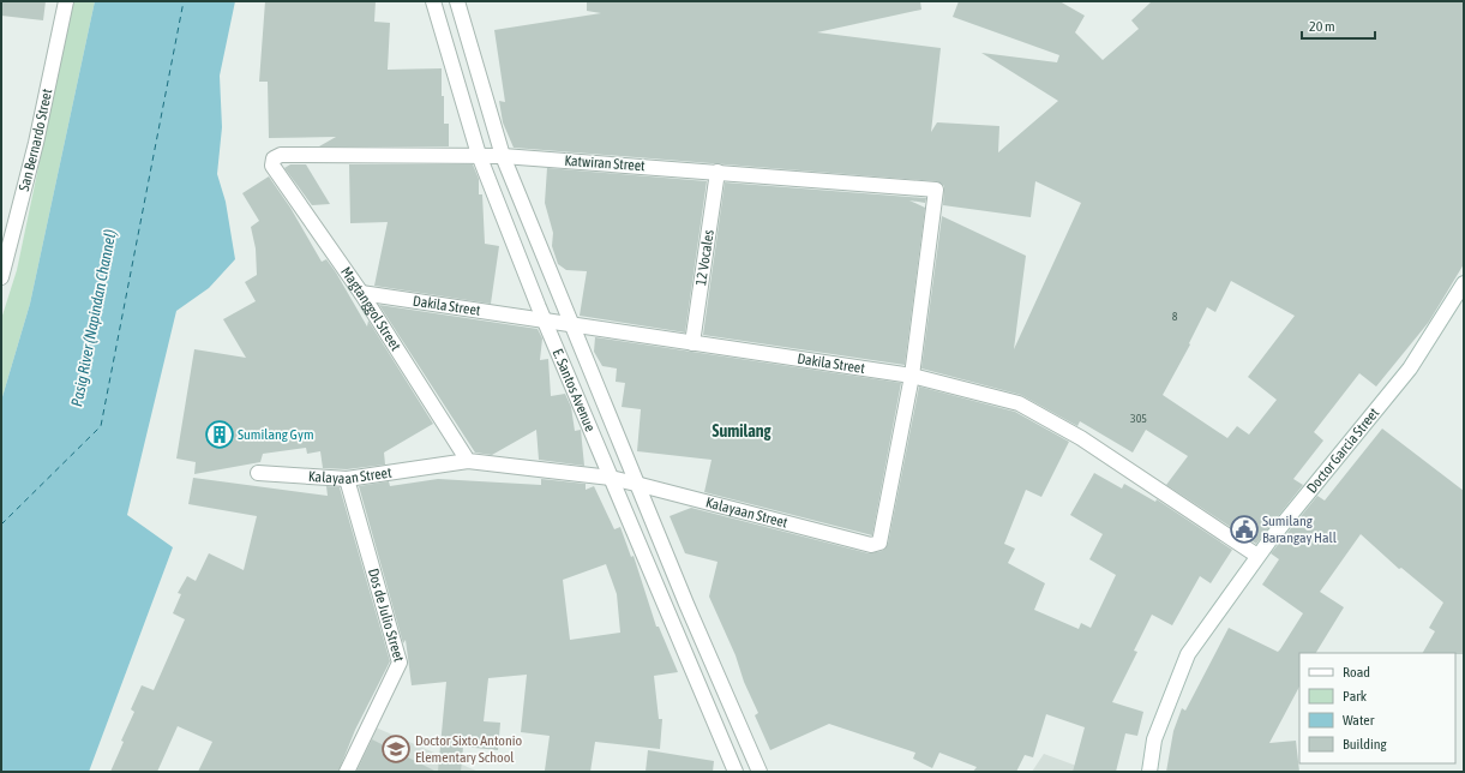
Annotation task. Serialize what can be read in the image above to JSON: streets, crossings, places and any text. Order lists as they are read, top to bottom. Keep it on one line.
{"streets":{"street":["San Bernardo Street","Katwiran Street","12 Vocales","Dakila Street","Magtanggol Street","E. Santos Avenue","Doctor Garcia Street","Kalayaan Street","Dos de Julio Street"]},"crossings":[["Katwiran Street","12 Vocales"],["Katwiran Street","Magtanggol Street"],["Katwiran Street","E. Santos Avenue"],["Katwiran Street","Kalayaan Street"],["12 Vocales","Dakila Street"],["Dakila Street","Magtanggol Street"],["Dakila Street","E. Santos Avenue"],["Dakila Street","Doctor Garcia Street"],["Dakila Street","Kalayaan Street"],["Magtanggol Street","Kalayaan Street"],["E. Santos Avenue","Kalayaan Street"],["Kalayaan Street","Dos de Julio Street"]],"districts":["Sumilang"],"water":["Pasig River (Napindan Channel)"],"places":{"building":["Sumilang Gym"],"public building":["Sumilang Barangay Hall"],"school or university":["Doctor Sixto Antonio Elementary School"]},"house_numbers":["8","305"],"legend":["Road","Park","Water","Building"],"scale_bar":"20 m"}
